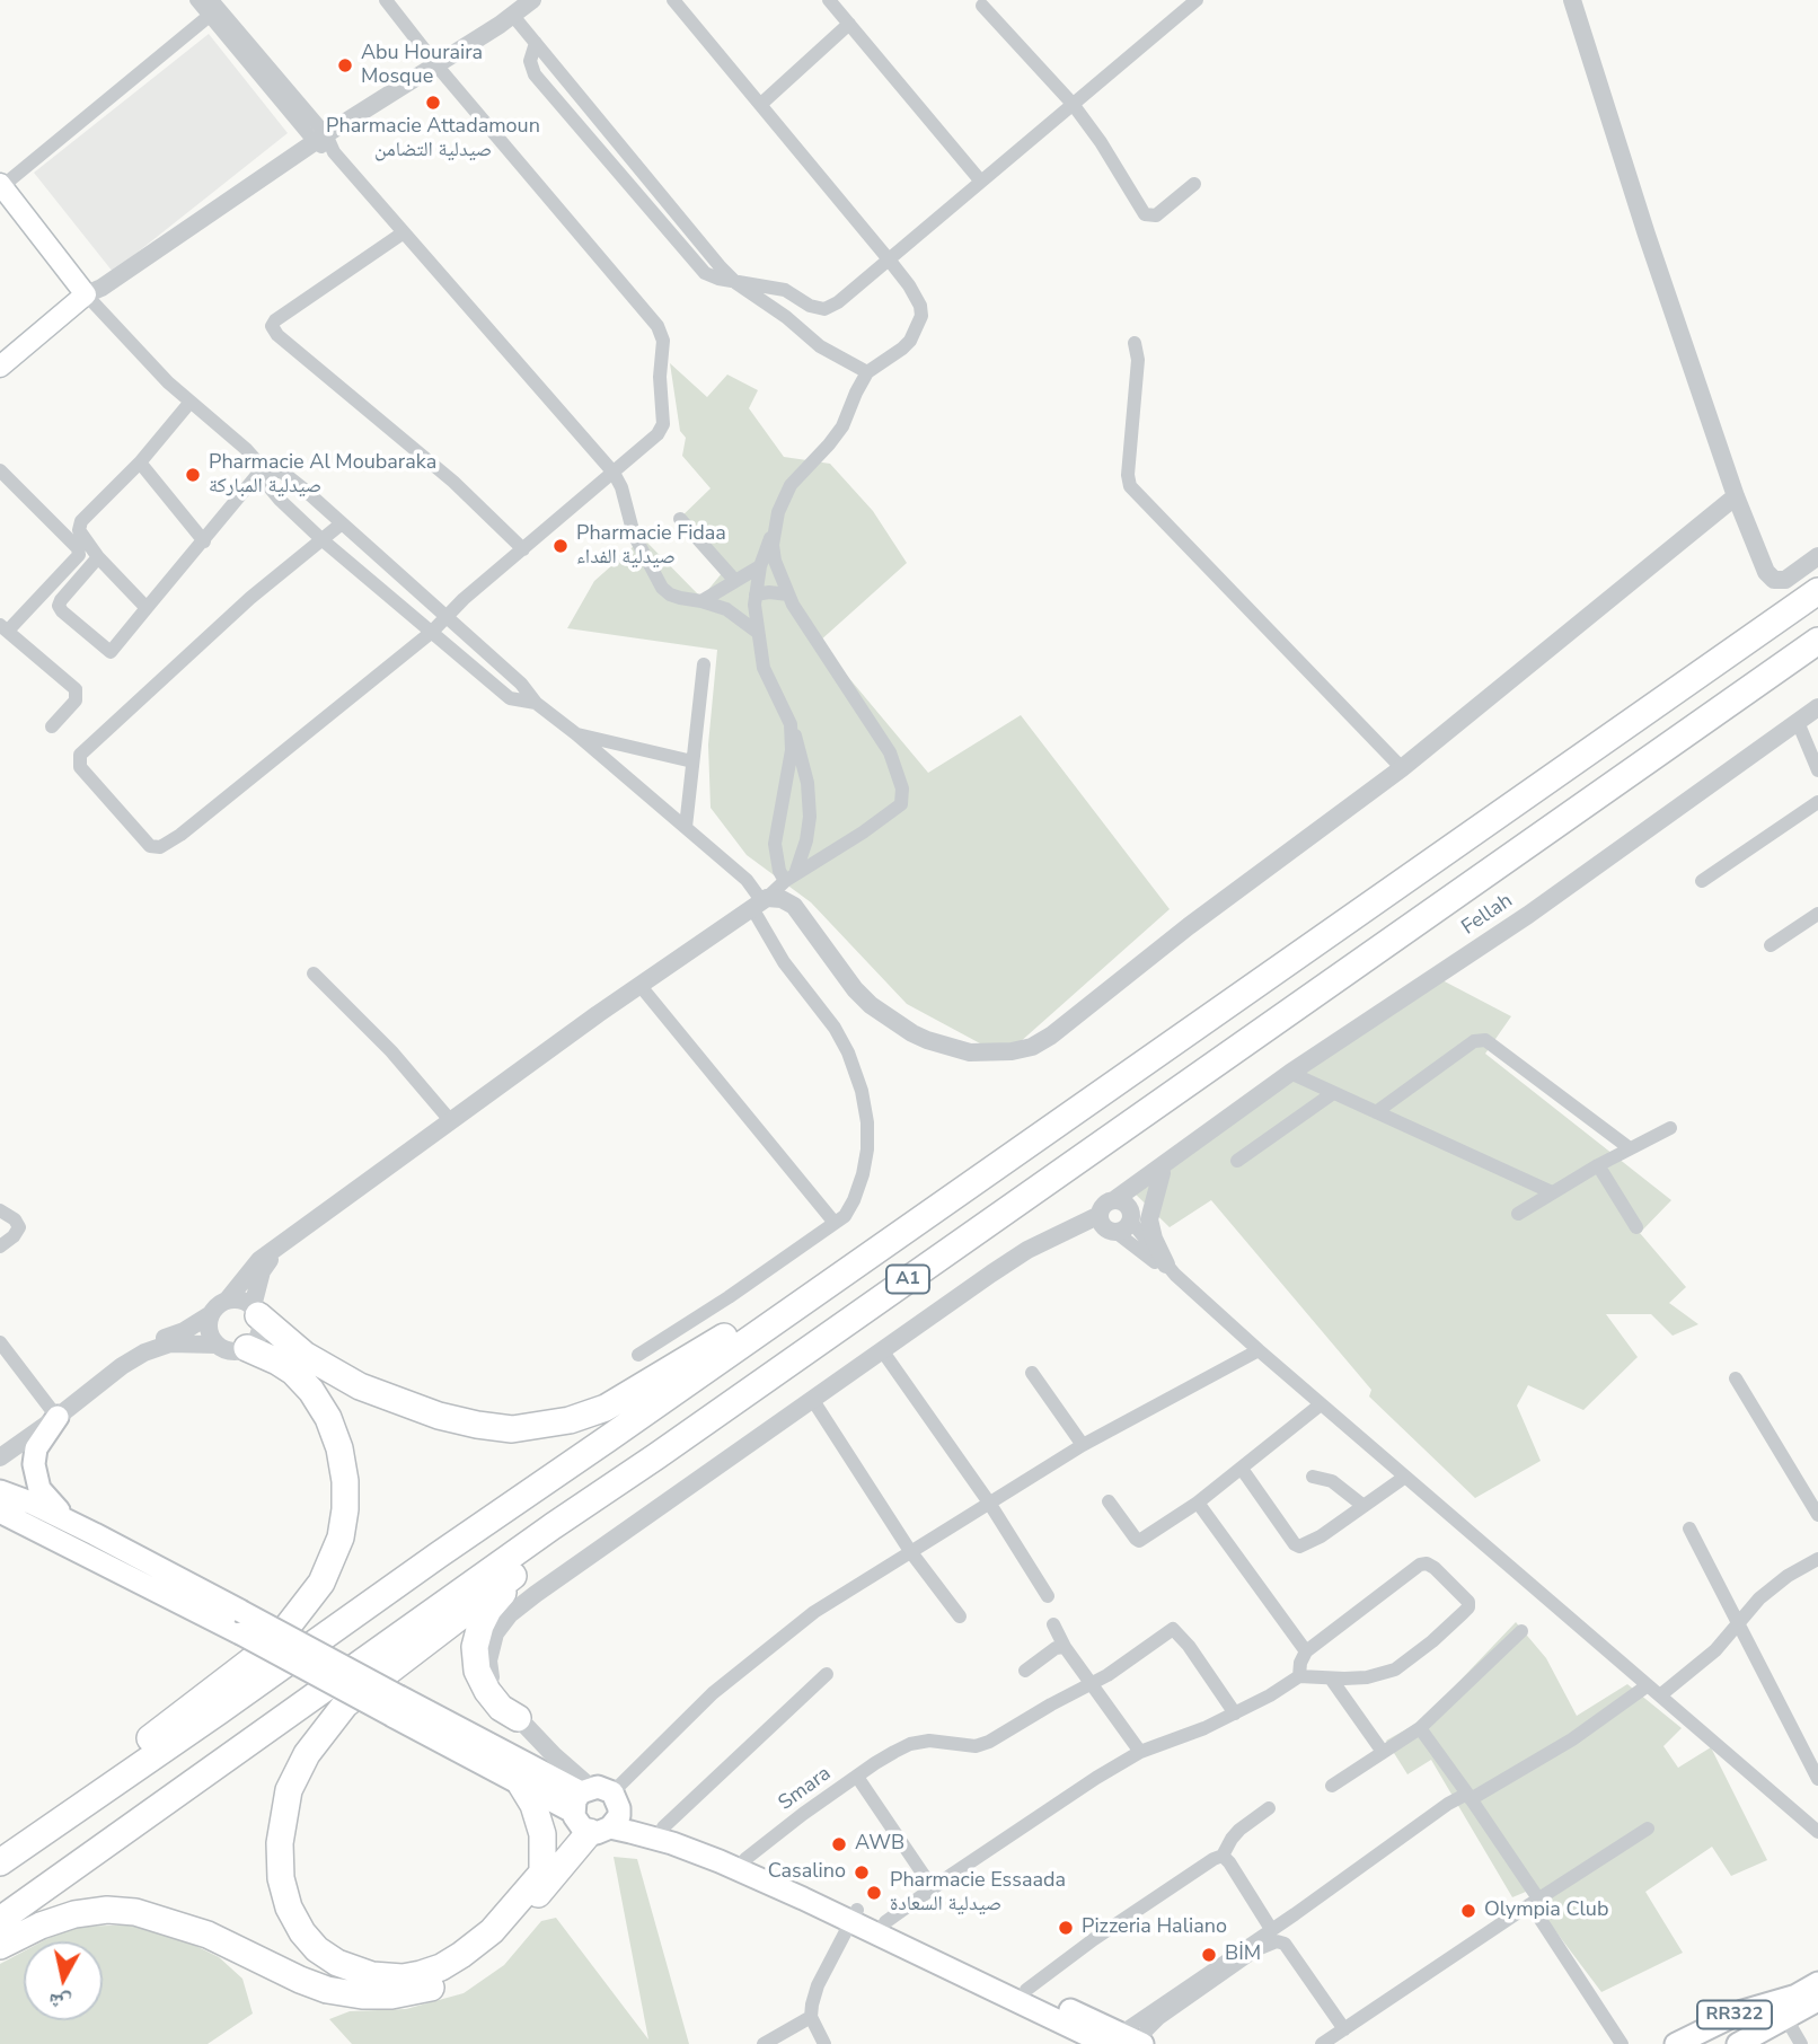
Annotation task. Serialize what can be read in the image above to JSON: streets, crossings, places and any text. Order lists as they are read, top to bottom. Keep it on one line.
{"streets":{"highway":["A1"],"main road":["RR322"],"street":["Fellah","Smara"]},"places":["Abu Houraira Mosque","Pharmacie Attadamoun صيدلية التضامن","Pharmacie Al Moubaraka صيدلية المباركة","Pharmacie Fidaa صيدلية الفداء","AWB","Casalino","Pharmacie Essaada صيدلية السعادة","Olympia Club","Pizzeria Haliano","BİM"],"north":"bottom"}
